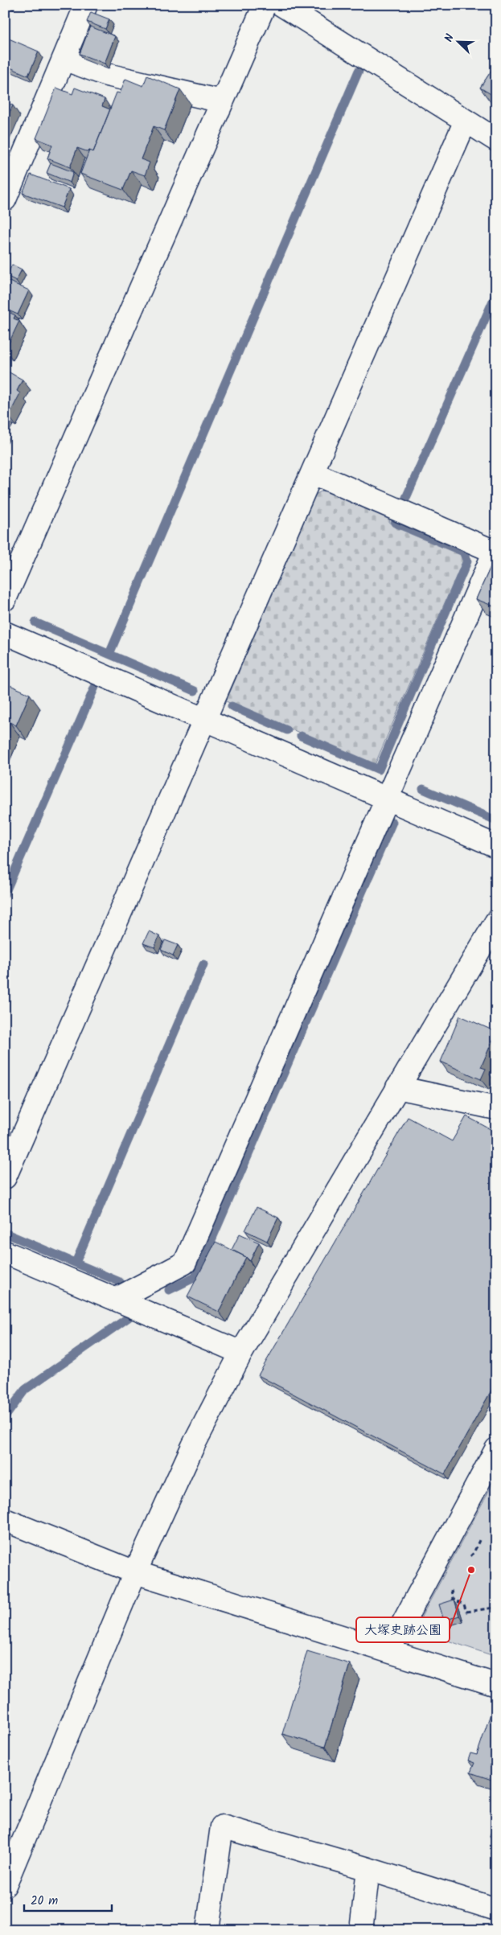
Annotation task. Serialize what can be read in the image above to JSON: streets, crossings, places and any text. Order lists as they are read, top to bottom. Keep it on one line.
{"places":["大塚史跡公園"],"scale_bar":"20 m","north":"top left"}
